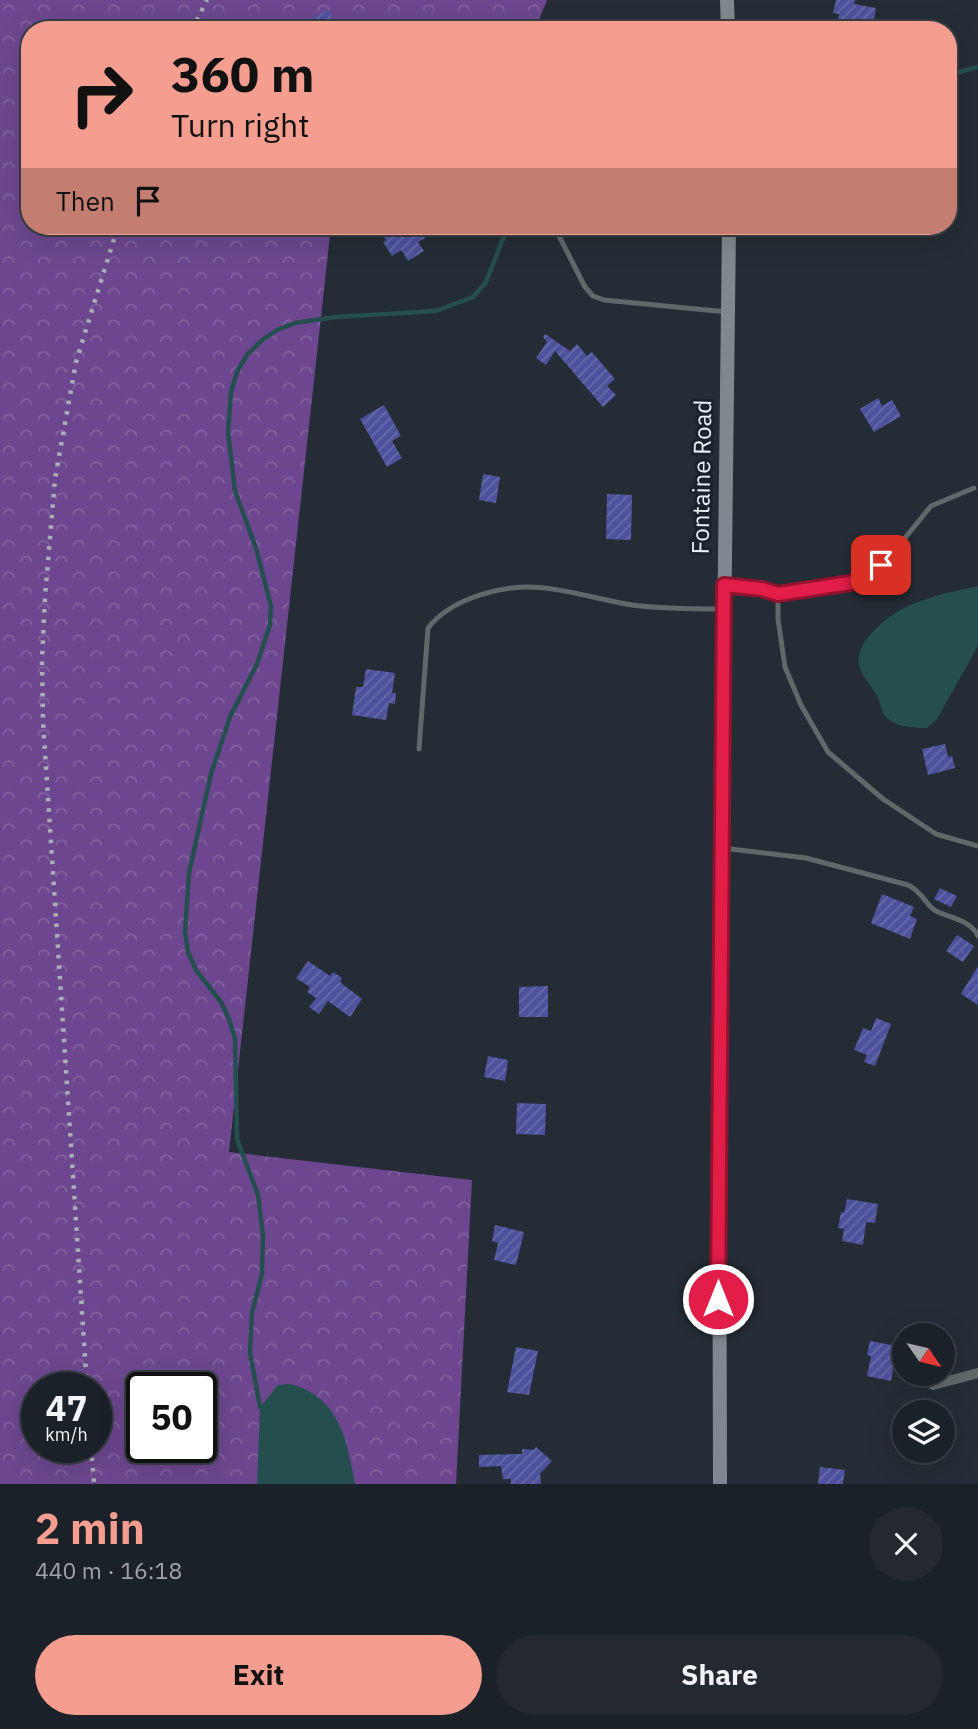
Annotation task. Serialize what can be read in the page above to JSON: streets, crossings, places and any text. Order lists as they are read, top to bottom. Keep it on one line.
{"streets":{"main road":["Fontaine Road"]},"north":"bottom right","page":{"turn":["360 m","Turn right"],"then":"Then","speed":"47 km/h","limit":"50","heading":["2 min","440 m · 16:18"],"buttons":["Exit","Share"]}}
